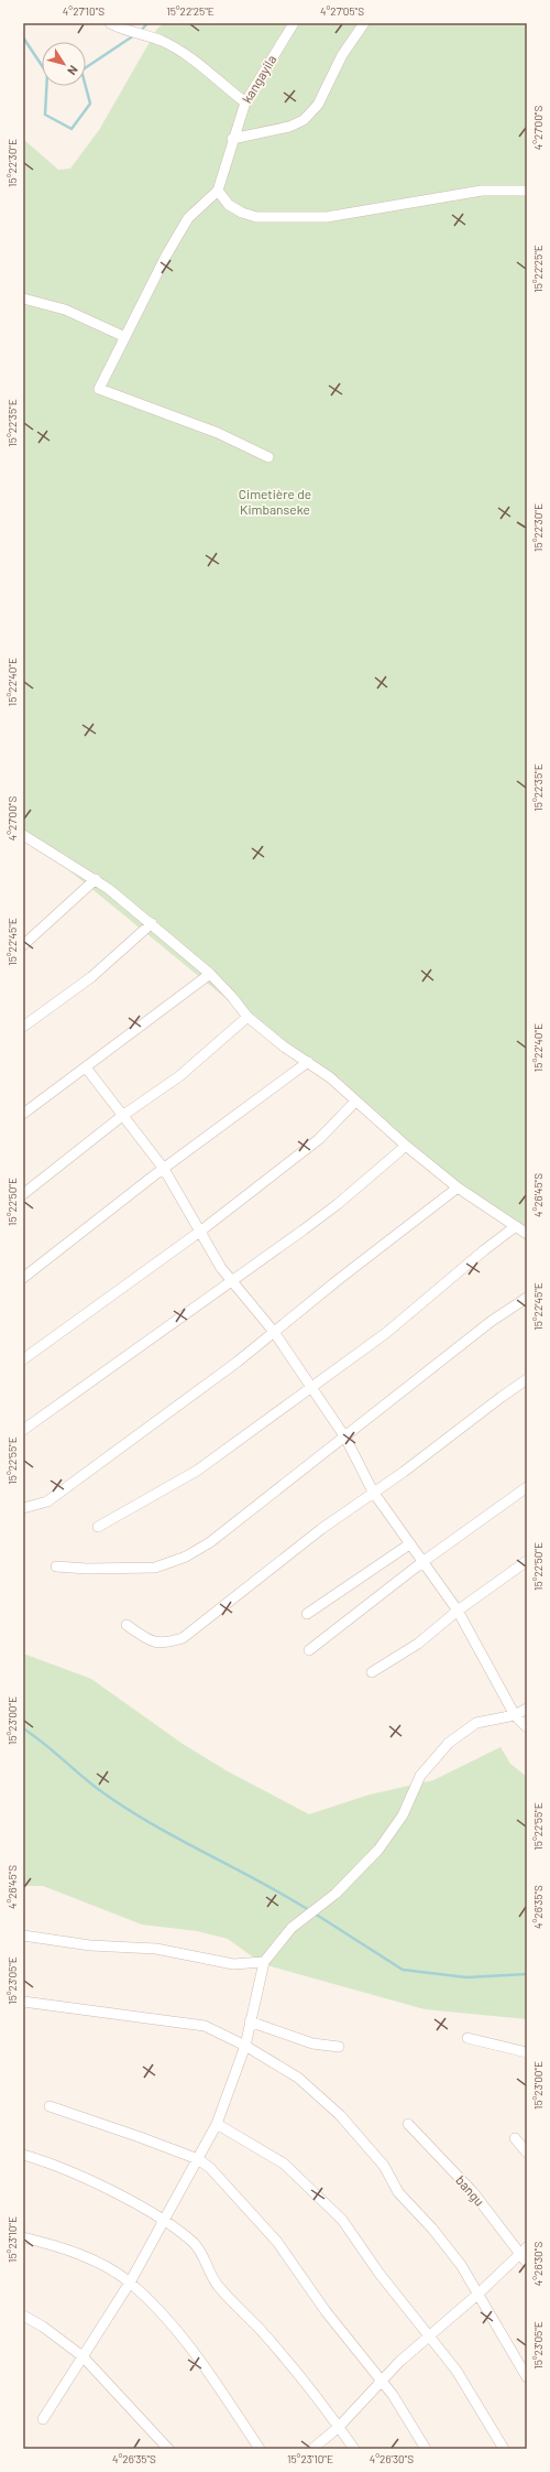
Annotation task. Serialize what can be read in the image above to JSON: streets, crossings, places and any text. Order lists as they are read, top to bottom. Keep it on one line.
{"streets":{"street":["kangayila","bangu"]},"parks":["Cimetière de Kimbanseke"],"north":"bottom right","coordinates":["4°27'10\"S","15°22'25\"E","4°27'05\"S","4°27'00\"S","15°22'30\"E","15°22'35\"E","15°22'40\"E","15°22'45\"E","4°26'45\"S","15°22'50\"E","15°22'55\"E","15°23'00\"E","4°26'35\"S","15°23'05\"E","15°23'10\"E","4°26'30\"S"]}
